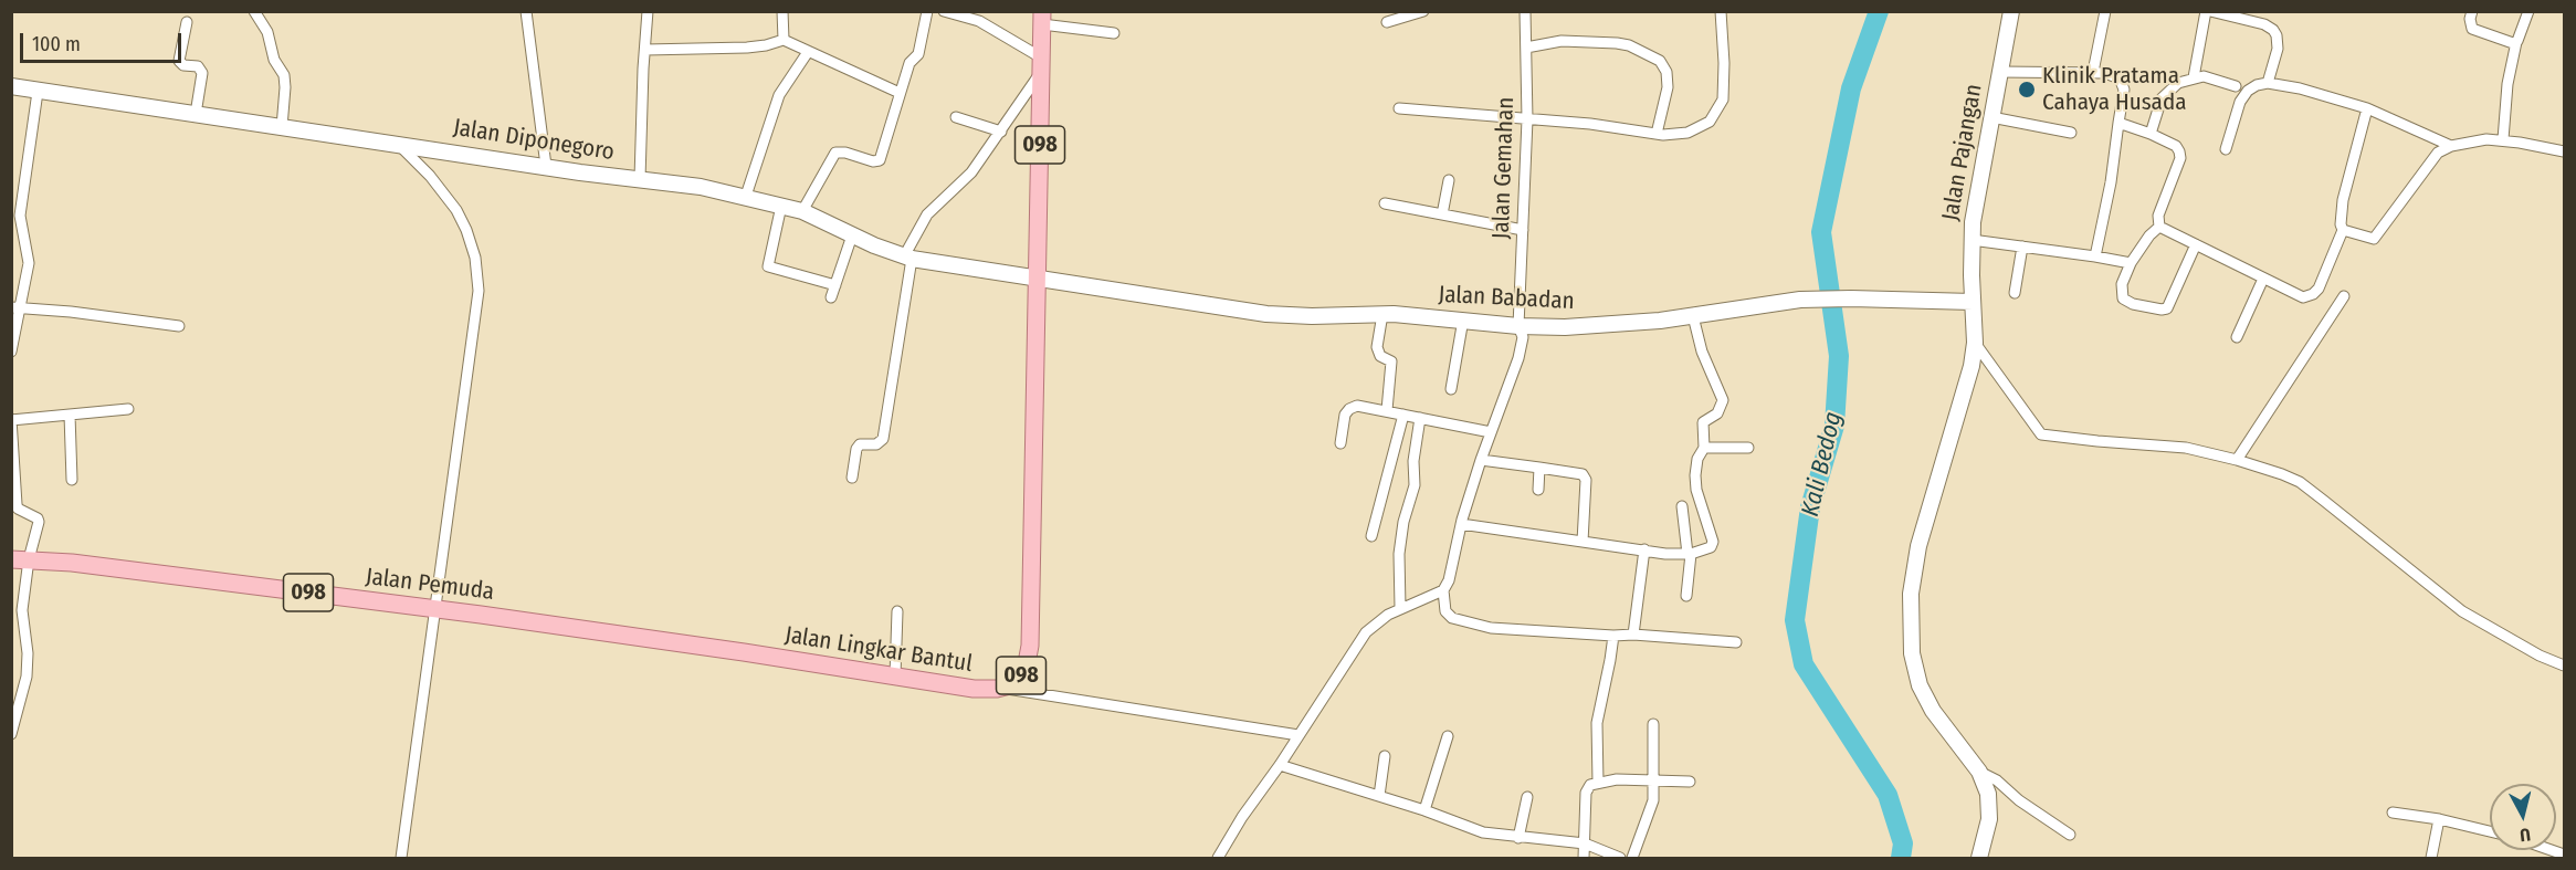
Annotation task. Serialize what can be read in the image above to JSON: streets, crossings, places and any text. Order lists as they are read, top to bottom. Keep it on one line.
{"streets":{"main road":["Jalan Diponegoro","098","Jalan Pajangan","Jalan Babadan","Jalan Pemuda","Jalan Lingkar Bantul"],"street":["Jalan Gemahan"]},"crossings":[["Jalan Diponegoro","098"],["Jalan Diponegoro","Jalan Babadan"],["098","Jalan Babadan"],["098","Jalan Lingkar Bantul"],["Jalan Pajangan","Jalan Babadan"],["Jalan Gemahan","Jalan Babadan"],["Jalan Pemuda","Jalan Lingkar Bantul"]],"water":["Kali Bedog"],"places":["Klinik Pratama Cahaya Husada"],"scale_bar":"100 m","north":"bottom"}
